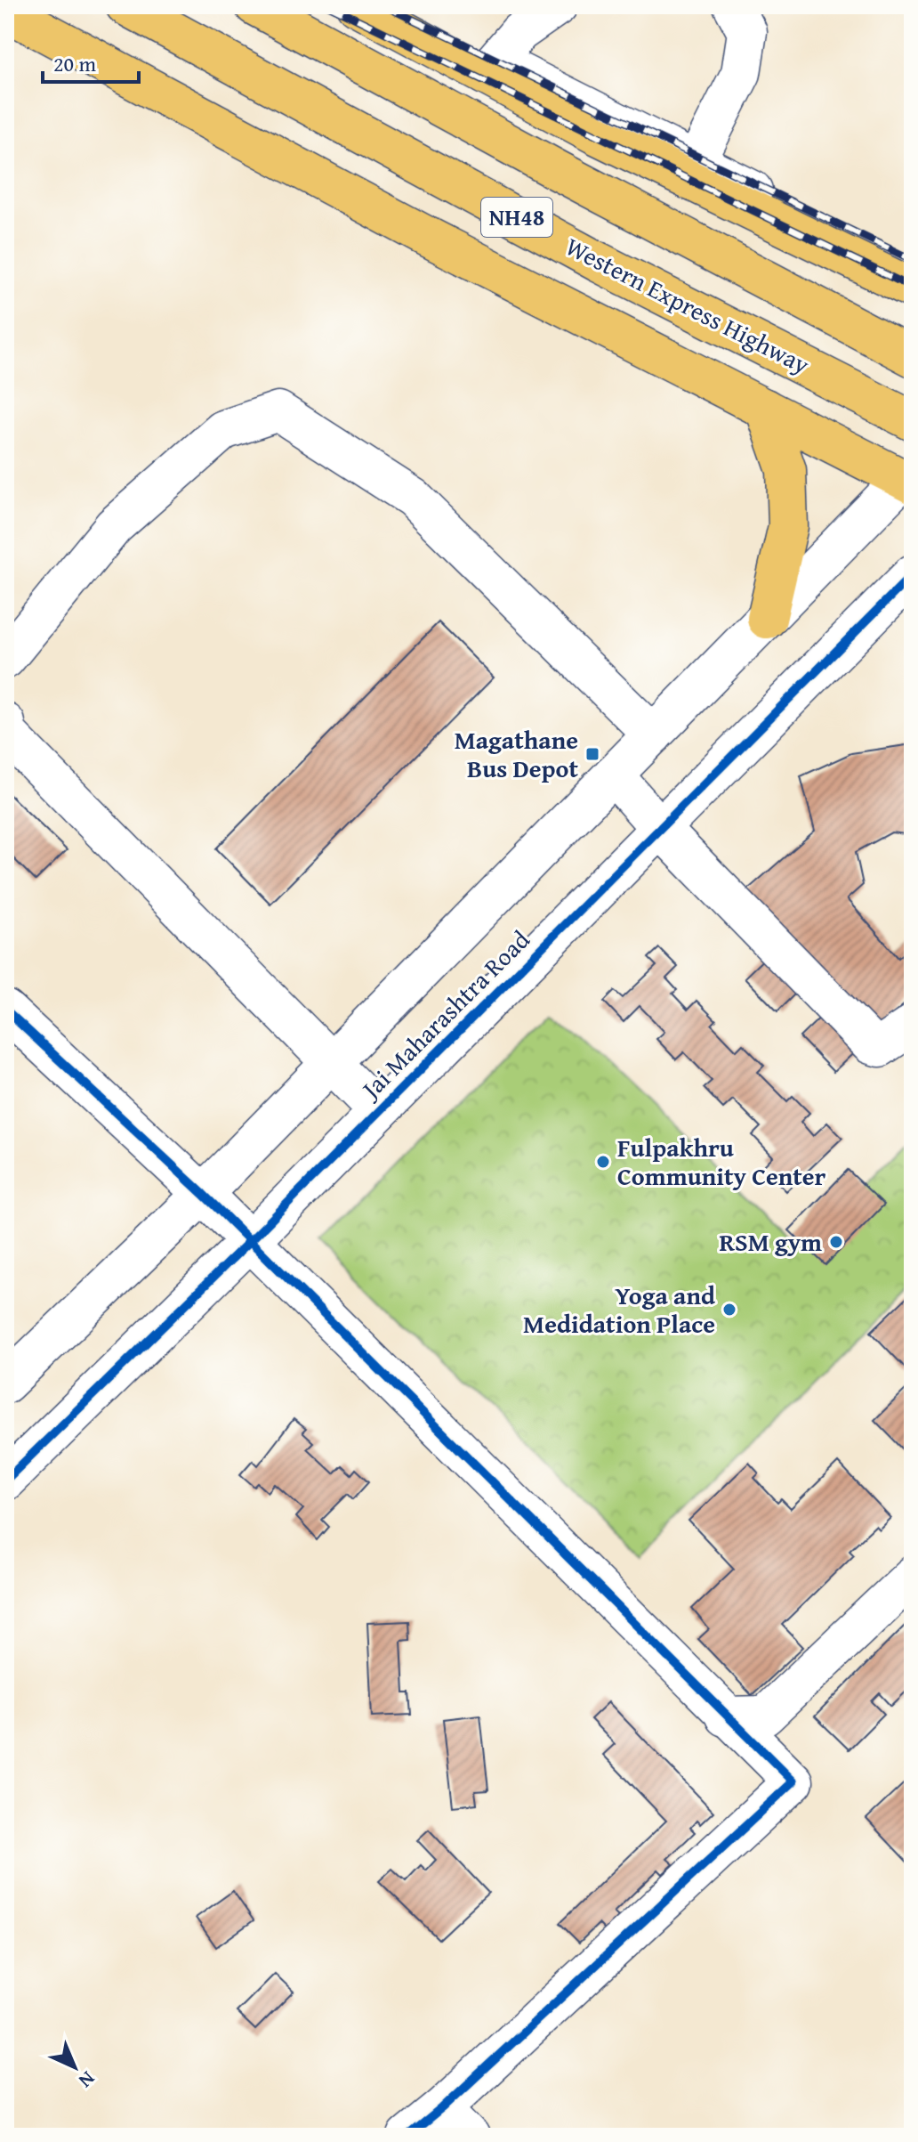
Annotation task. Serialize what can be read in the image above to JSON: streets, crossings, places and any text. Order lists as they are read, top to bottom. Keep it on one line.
{"streets":{"highway":["NH48","Western Express Highway"],"street":["Jai Maharashtra Road"]},"places":{"transit":["Magathane Bus Depot"],"other":["Fulpakhru Community Center","RSM gym","Yoga and Medidation Place"]},"scale_bar":"20 m","north":"bottom right"}
